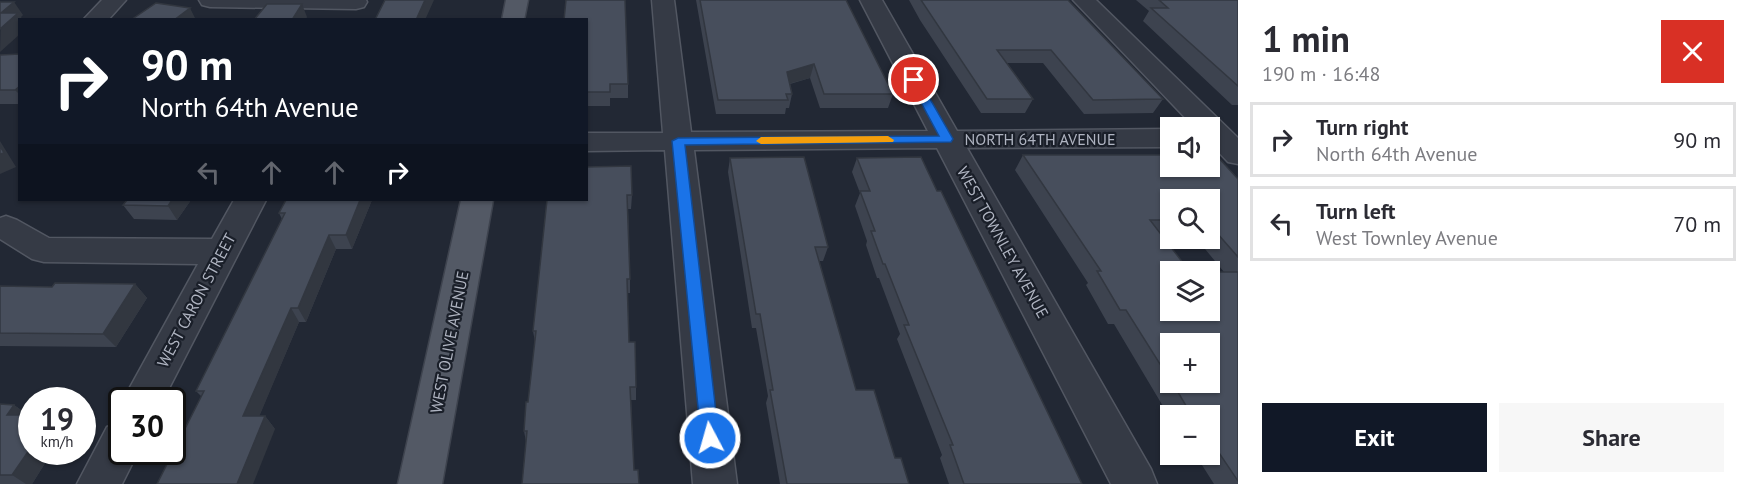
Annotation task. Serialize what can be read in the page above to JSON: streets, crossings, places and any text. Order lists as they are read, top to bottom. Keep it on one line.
{"streets":{"main road":["WEST OLIVE AVENUE"],"street":["NORTH 64TH AVENUE","WEST TOWNLEY AVENUE","WEST CARON STREET"]},"crossings":[["NORTH 64TH AVENUE","WEST TOWNLEY AVENUE"]],"page":{"heading":["1 min","190 m · 16:48"],"turn":["90 m","North 64th Avenue"],"list":[{"name":"Turn right","note":"North 64th Avenue","value":"90 m"},{"name":"Turn left","note":"West Townley Avenue","value":"70 m"}],"map_buttons":["+","−"],"speed":"19 km/h","limit":"30","buttons":["Exit","Share"]}}
